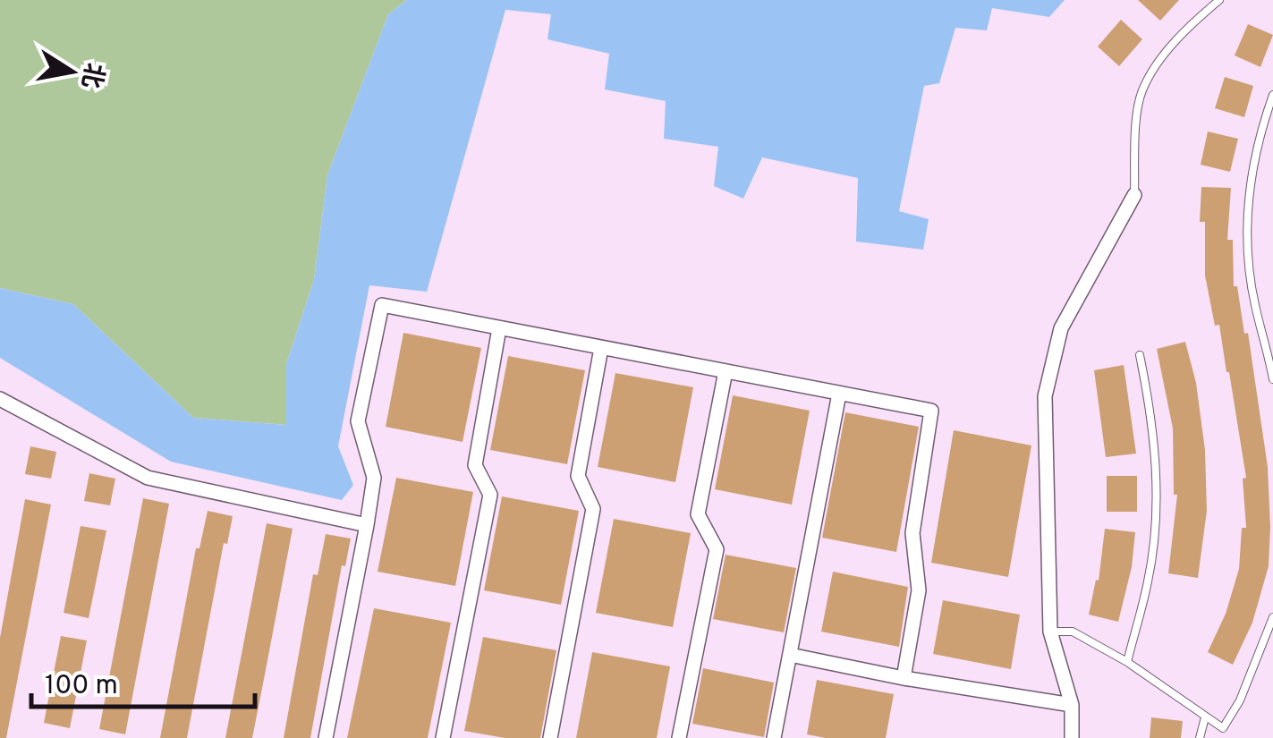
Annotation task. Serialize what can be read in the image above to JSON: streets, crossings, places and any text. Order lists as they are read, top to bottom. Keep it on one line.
{"scale_bar":"100 m","north":"right"}
